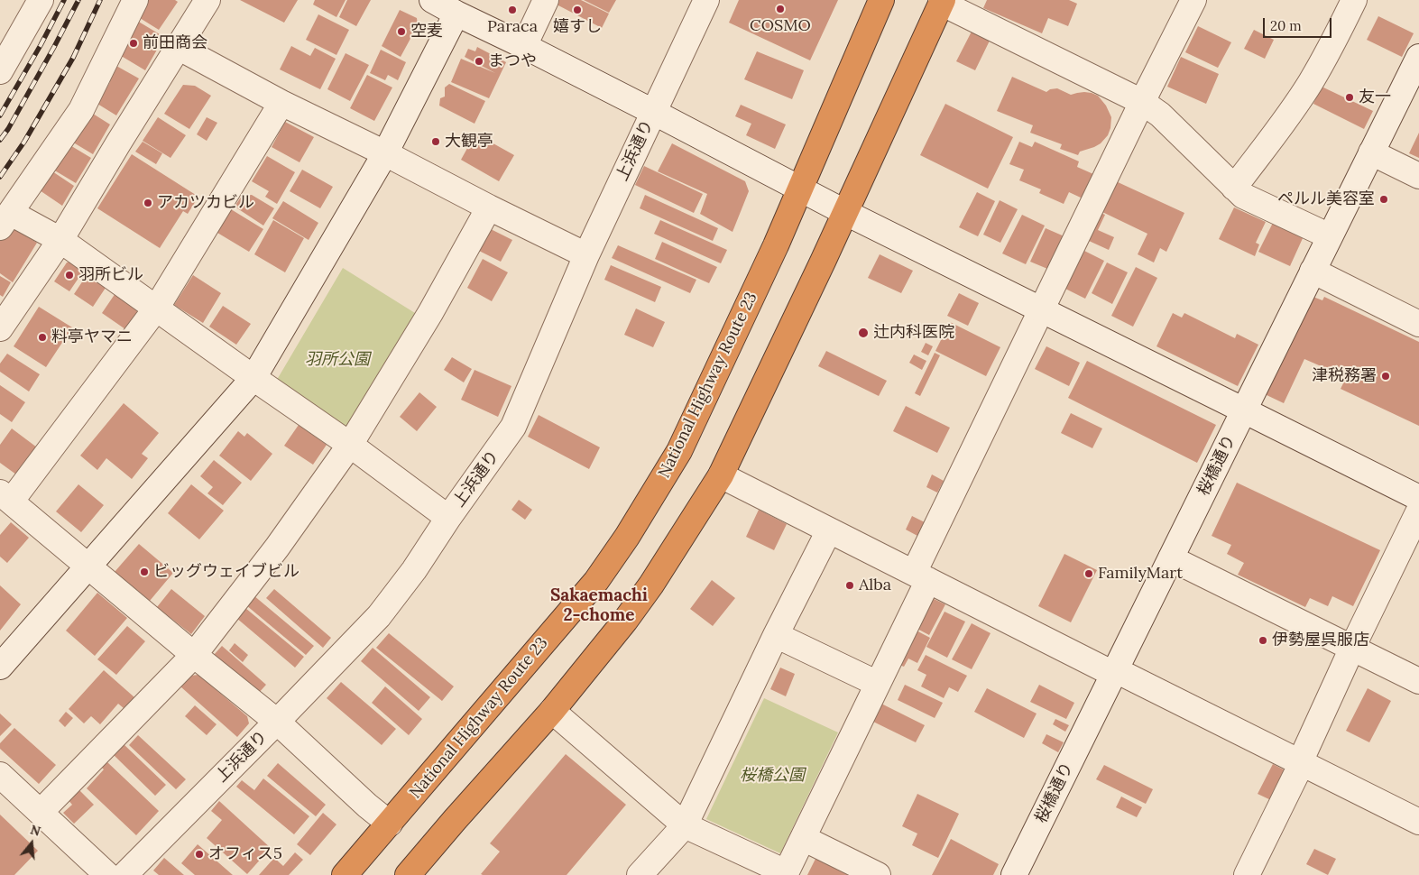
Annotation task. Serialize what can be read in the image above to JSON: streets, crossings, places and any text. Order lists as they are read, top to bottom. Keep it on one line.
{"streets":{"highway":["National Highway Route 23"],"street":["上浜通り","桜橋通り"]},"districts":["Sakaemachi 2-chome"],"parks":["羽所公園","桜橋公園"],"places":["COSMO","Paraca","嬉すし","空麦","前田商会","まつや","友一","大観亭","ペルル美容室","アカツカビル","羽所ビル","辻内科医院","料亭ヤマニ","津税務署","ビッグウェイブビル","FamilyMart","Alba","伊勢屋呉服店","オフィス5"],"scale_bar":"20 m","north":"top"}
